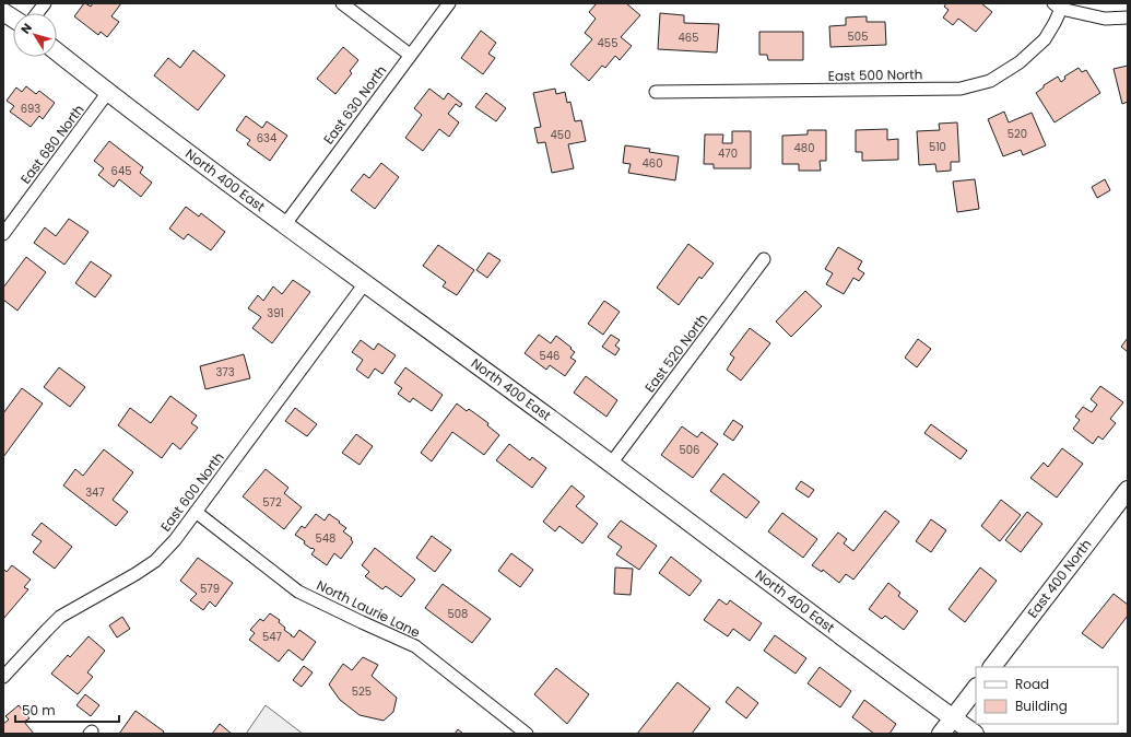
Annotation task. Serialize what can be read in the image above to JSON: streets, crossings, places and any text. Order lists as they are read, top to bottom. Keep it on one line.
{"streets":{"street":["East 500 North","East 630 North","East 680 North","North 400 East","East 520 North","East 600 North","East 400 North","North Laurie Lane"]},"crossings":[["East 630 North","North 400 East"],["East 680 North","North 400 East"],["North 400 East","East 520 North"],["North 400 East","East 600 North"],["East 600 North","North Laurie Lane"]],"house_numbers":["505","465","455","693","520","450","634","510","480","470","460","645","391","546","373","506","347","572","548","579","508","547","525"],"legend":["Road","Building"],"scale_bar":"50 m","north":"top left"}
